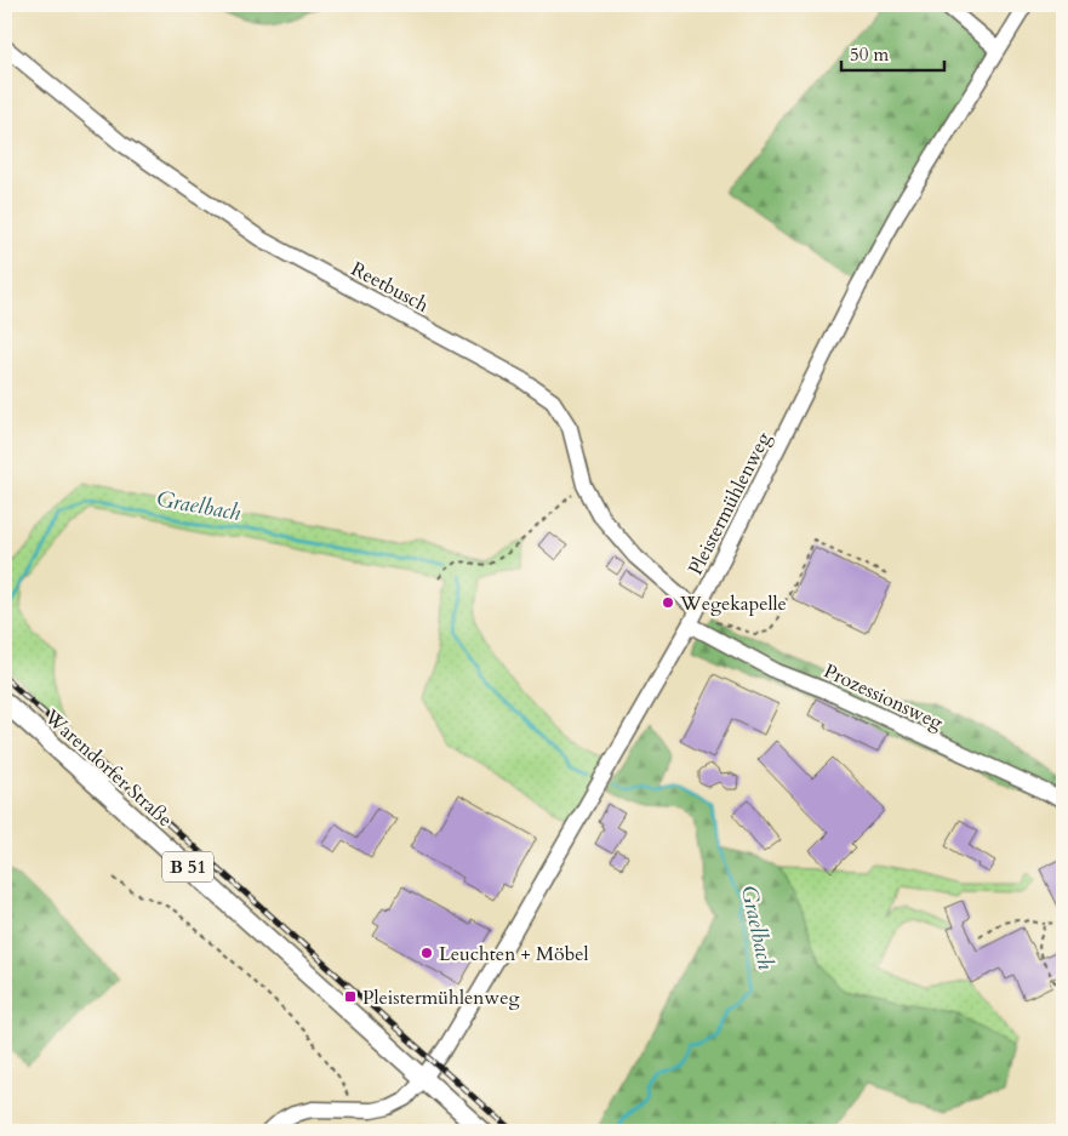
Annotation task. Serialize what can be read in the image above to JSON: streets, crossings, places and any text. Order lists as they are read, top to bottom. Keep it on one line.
{"streets":{"main road":["Warendorfer Straße","B 51"],"street":["Reetbusch","Pleistermühlenweg","Prozessionsweg"]},"crossings":[["Reetbusch","Pleistermühlenweg"],["Pleistermühlenweg","Prozessionsweg"],["Pleistermühlenweg","Warendorfer Straße"]],"water":["Graelbach"],"places":{"other":["Wegekapelle","Leuchten + Möbel"],"transit":["Pleistermühlenweg"]},"scale_bar":"50 m"}
